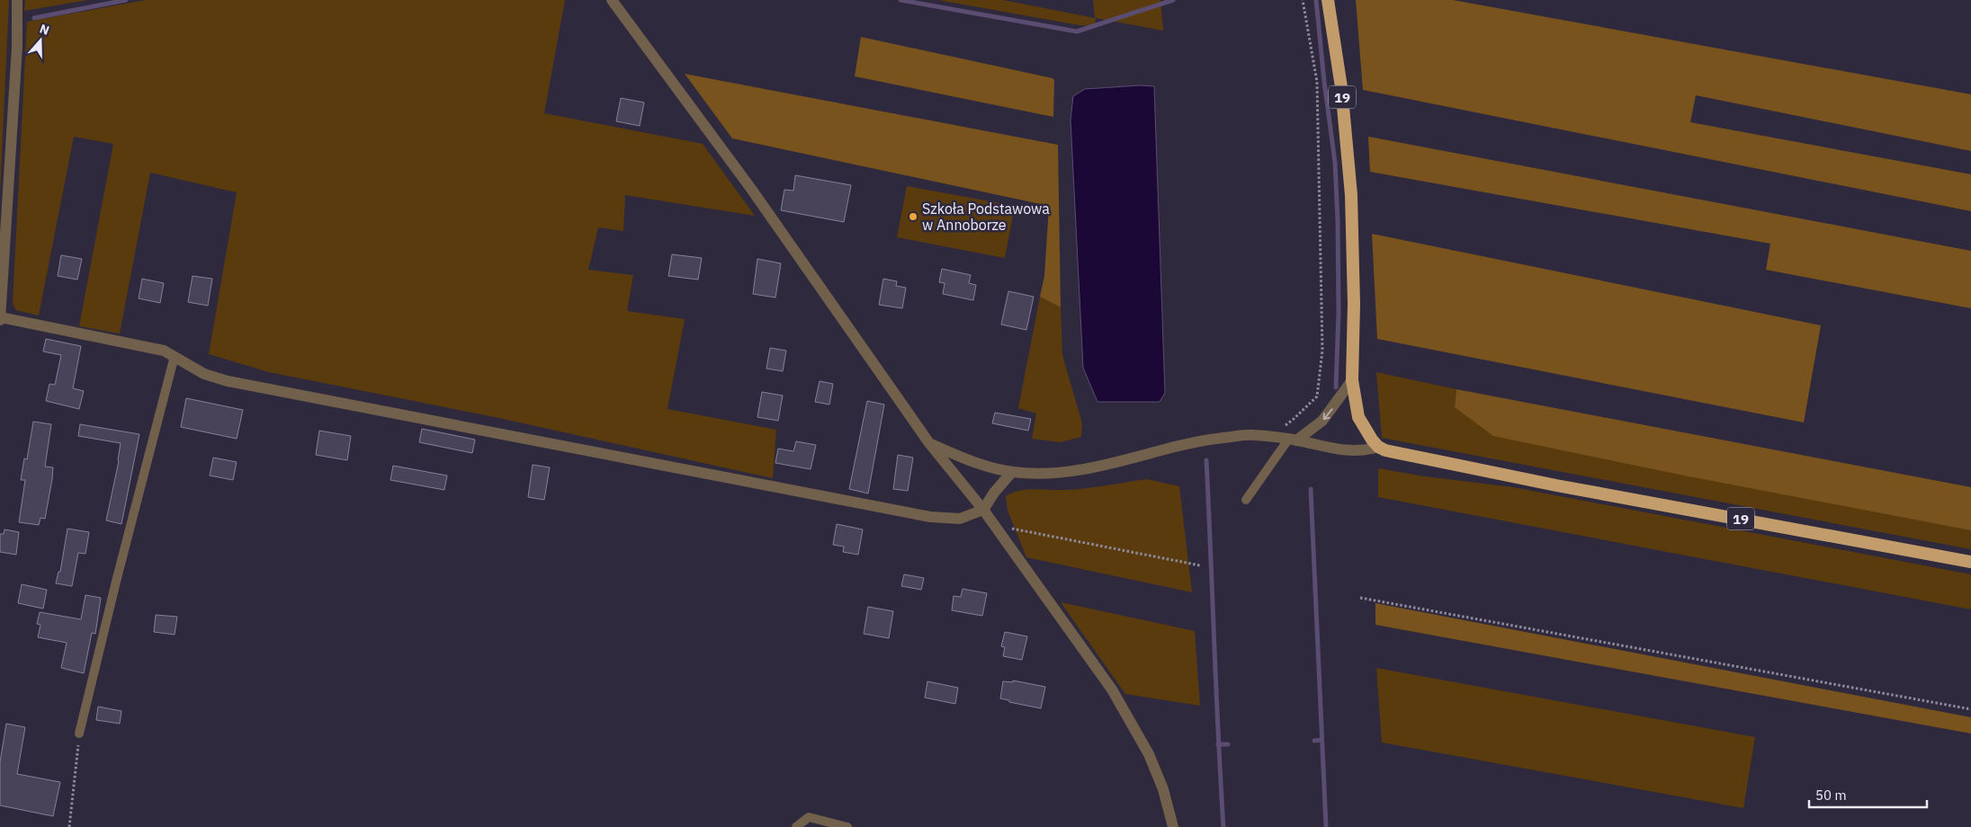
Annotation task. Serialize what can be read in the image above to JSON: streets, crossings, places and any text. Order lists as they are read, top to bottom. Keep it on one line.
{"streets":{"highway":["19"]},"places":["Szkoła Podstawowa w Annoborze"],"scale_bar":"50 m","north":"top"}
